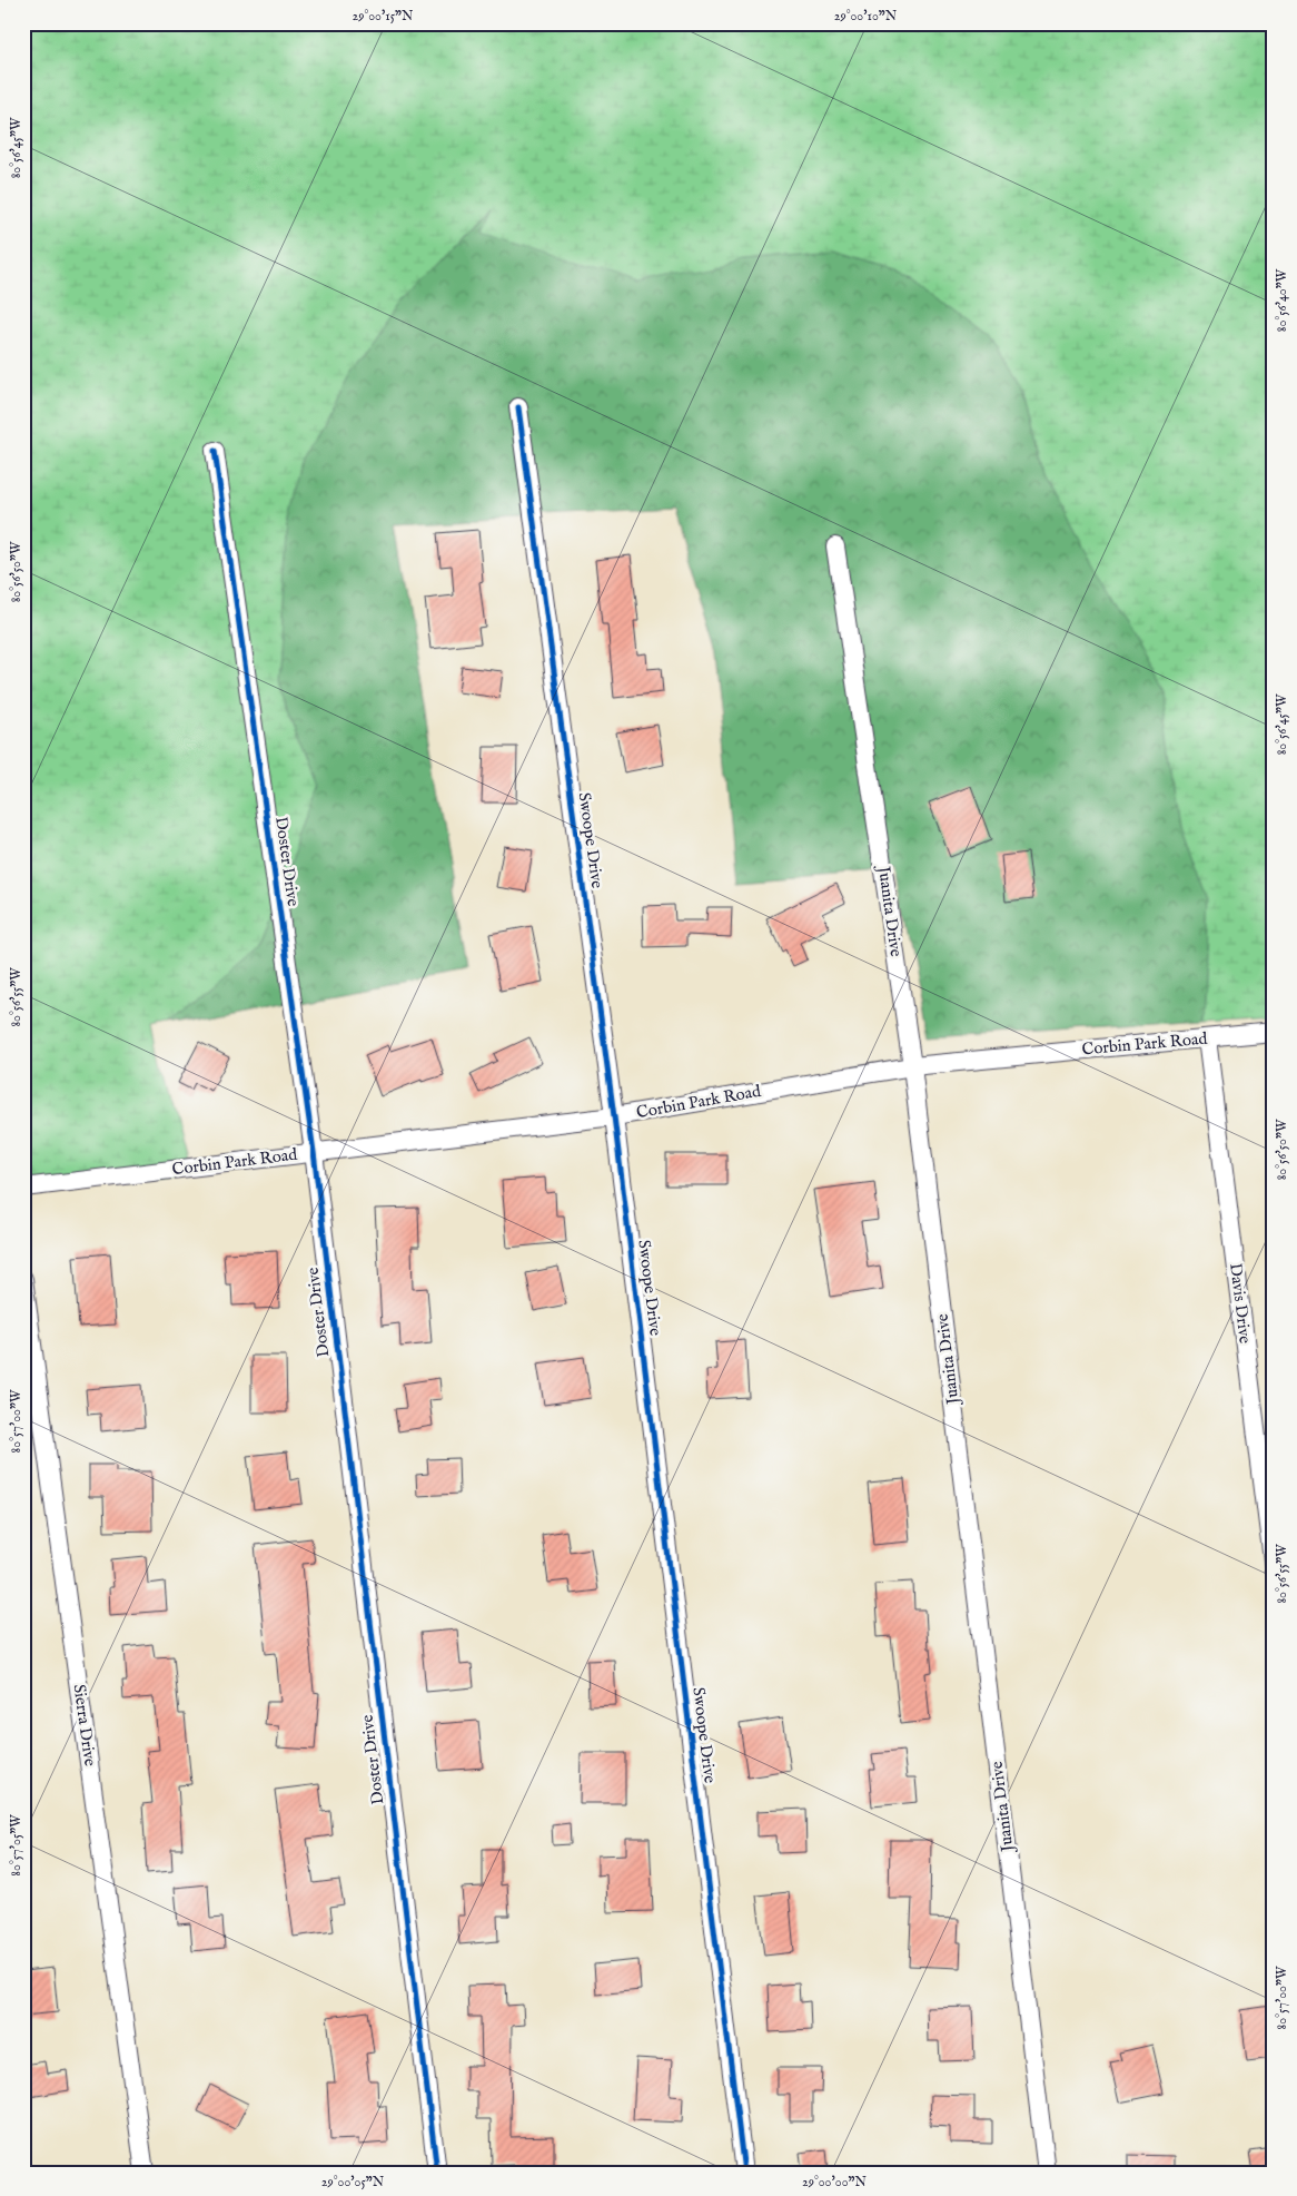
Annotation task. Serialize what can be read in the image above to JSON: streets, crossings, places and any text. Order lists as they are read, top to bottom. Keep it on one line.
{"streets":{"street":["Swoope Drive","Doster Drive","Juanita Drive","Corbin Park Road","Davis Drive","Sierra Drive"]},"crossings":[["Swoope Drive","Corbin Park Road"],["Doster Drive","Corbin Park Road"],["Juanita Drive","Corbin Park Road"],["Corbin Park Road","Davis Drive"]],"coordinates":["29°00'15\"N","29°00'10\"N","80°56'45\"W","80°56'40\"W","80°56'50\"W","80°56'55\"W","80°57'00\"W","80°57'05\"W","29°00'05\"N","29°00'00\"N"]}
